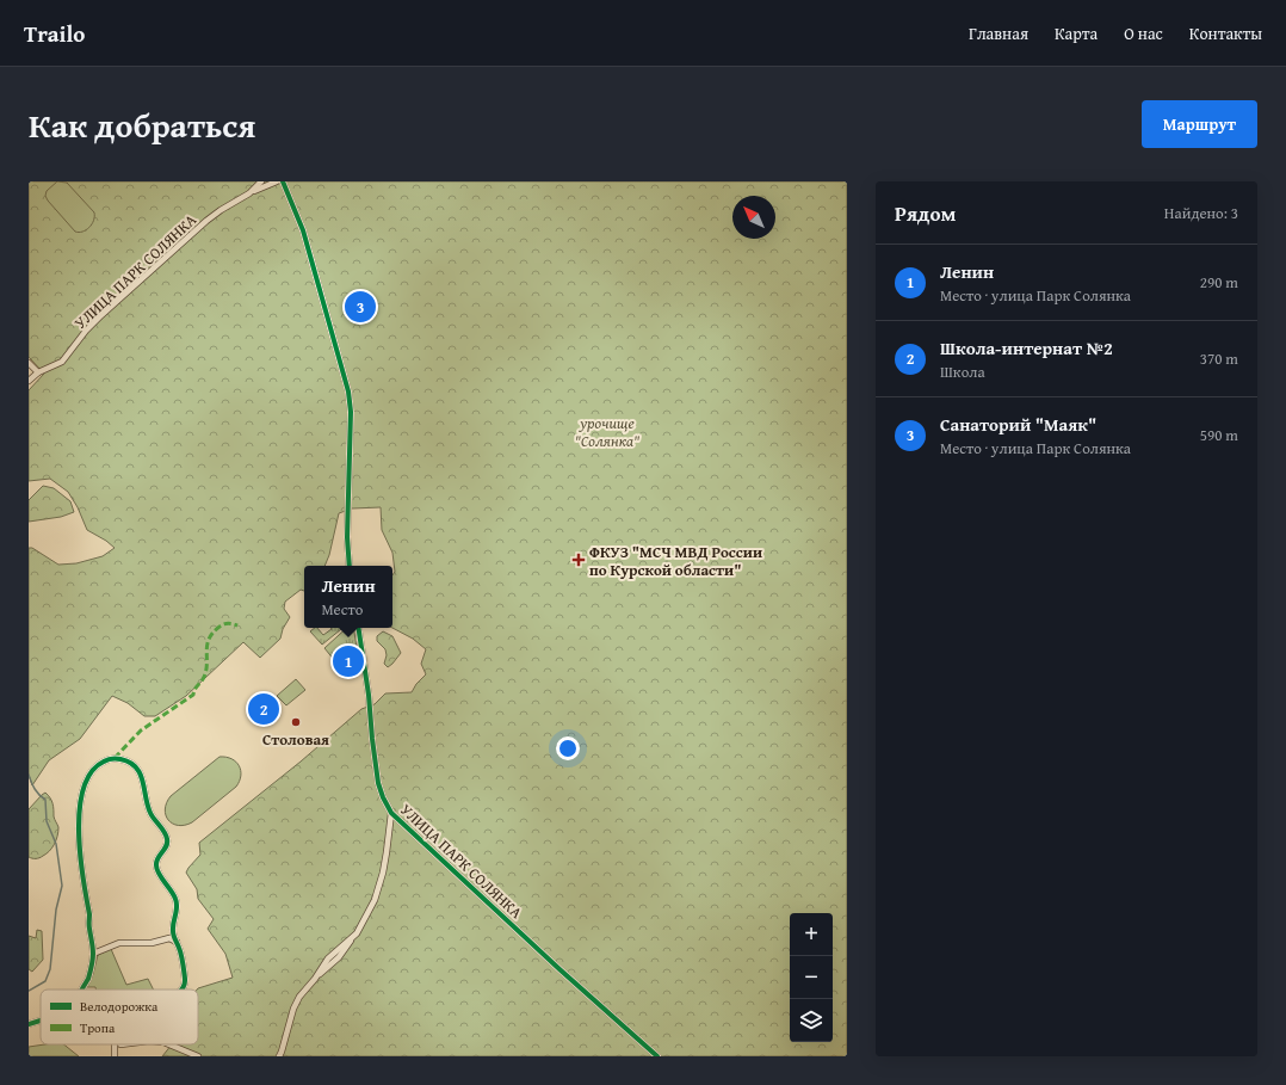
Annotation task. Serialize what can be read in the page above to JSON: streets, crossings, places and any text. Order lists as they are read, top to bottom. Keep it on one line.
{"streets":{"street":["УЛИЦА ПАРК СОЛЯНКА"]},"parks":["урочище \"Солянка\""],"places":{"health":["ФКУЗ \"МСЧ МВД России по Курской области\""],"other":["Столовая"]},"legend":["Велодорожка","Тропа"],"north":"top left","page":{"header":"Trailo","nav":["Главная","Карта","О нас","Контакты"],"title":"Как добраться","buttons":"Маршрут","heading":["Рядом","Найдено: 3"],"list":[{"mark":"1","name":"Ленин","note":"Место · улица Парк Солянка","value":"290 m"},{"mark":"2","name":"Школа-интернат №2","note":"Школа","value":"370 m"},{"mark":"3","name":"Санаторий \"Маяк\"","note":"Место · улица Парк Солянка","value":"590 m"}],"pins":["3","1","2"],"popup":["Ленин","Место"],"map_buttons":["+","−"]}}
